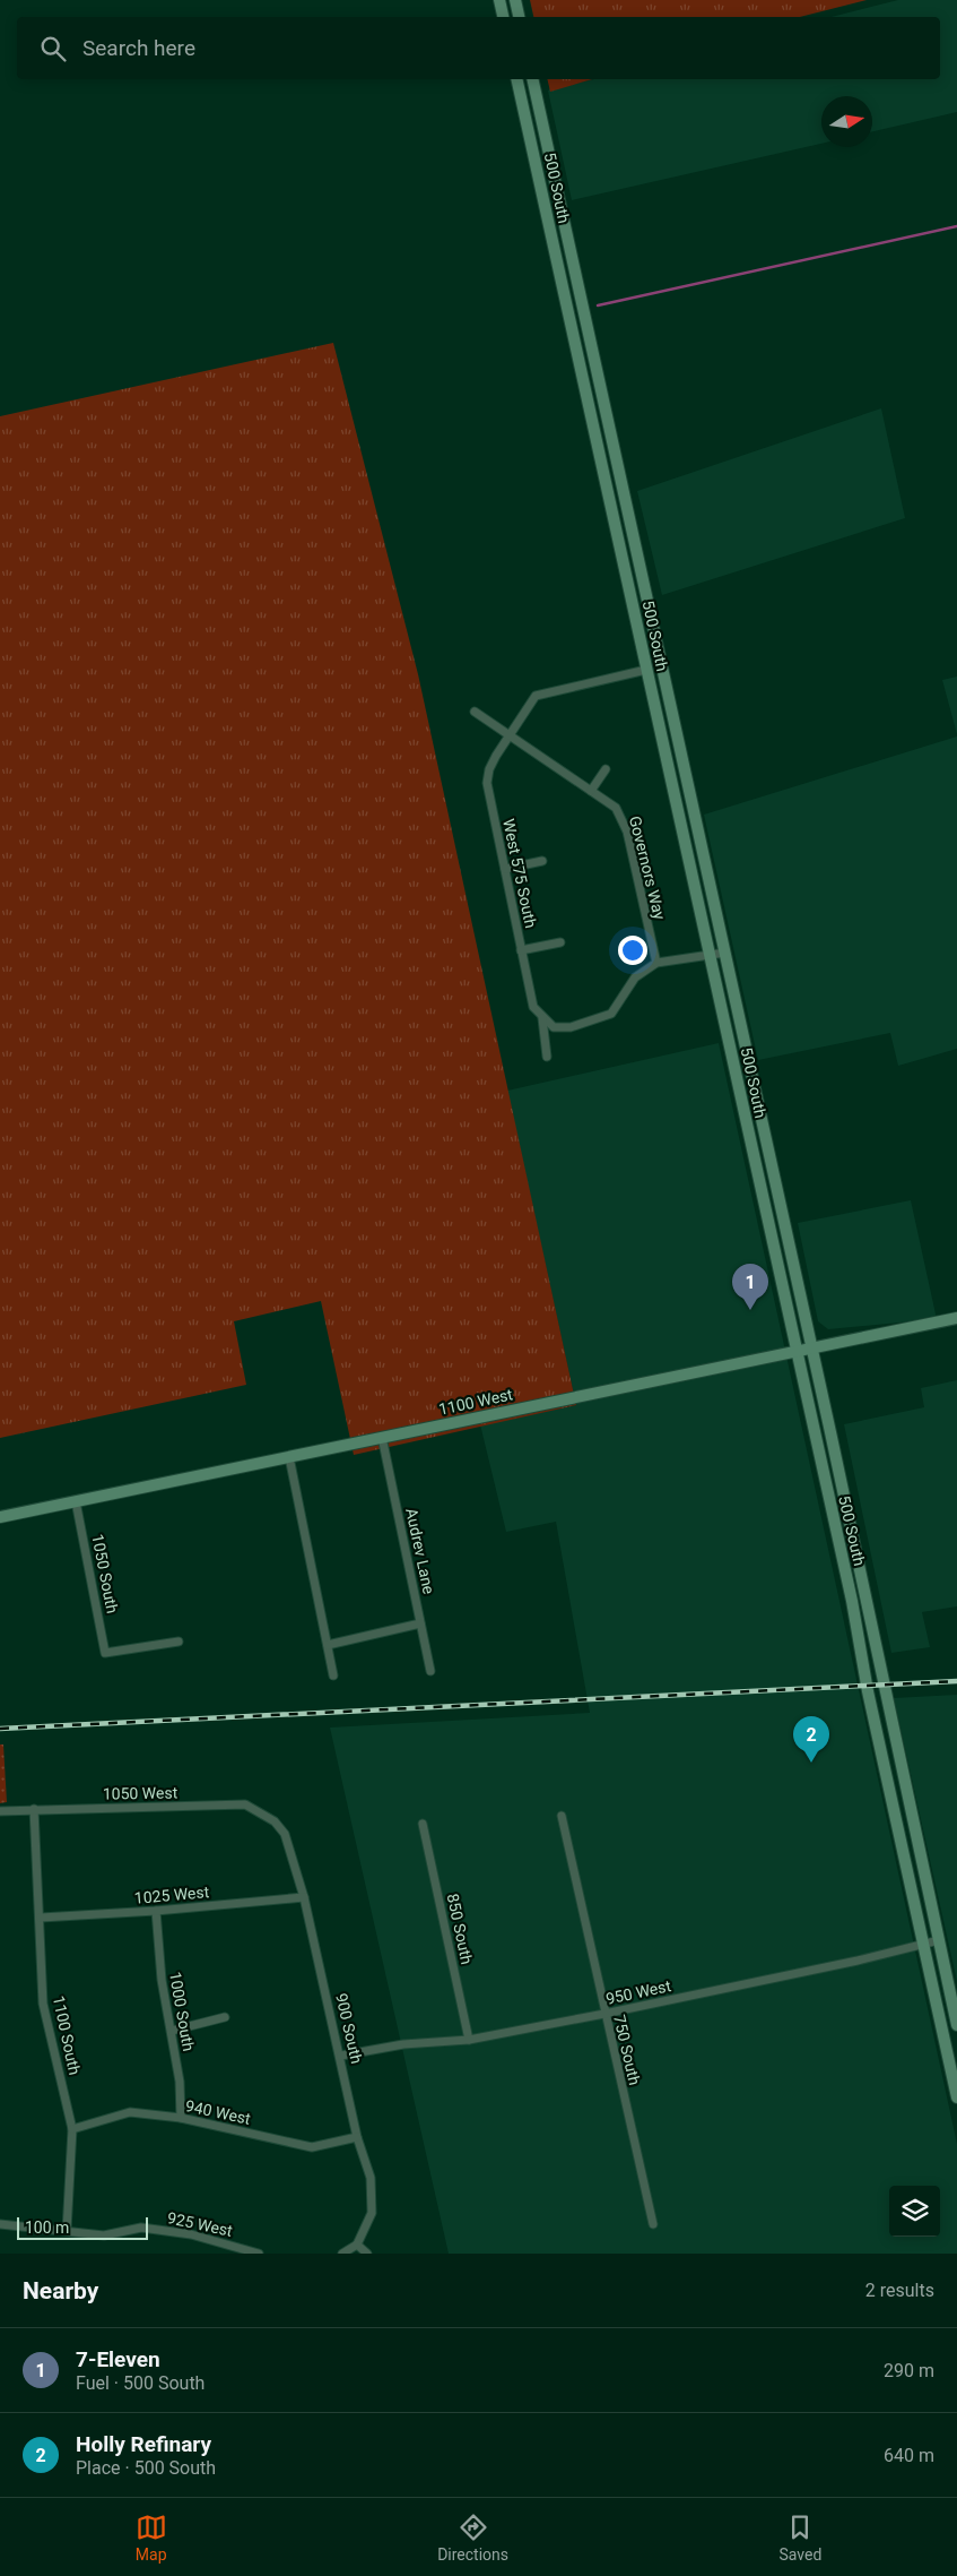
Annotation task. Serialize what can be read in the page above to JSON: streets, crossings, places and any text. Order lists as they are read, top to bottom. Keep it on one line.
{"streets":{"main road":["500 South","1100 West"],"street":["Governors Way","West 575 South","Audrev Lane","1050 South","1050 West","1025 West","850 South","950 West","1000 South","900 South","1100 South","750 South","940 West","925 West"]},"crossings":[["500 South","West 575 South"],["500 South","1100 West"],["500 South","950 West"],["Governors Way","West 575 South"],["1100 West","Audrev Lane"],["1100 West","1050 South"],["1050 West","900 South"],["1050 West","1100 South"],["1025 West","1000 South"],["1025 West","900 South"],["1025 West","1100 South"],["850 South","950 West"],["950 West","900 South"],["950 West","750 South"],["1000 South","940 West"],["900 South","940 West"],["1100 South","940 West"],["1100 South","925 West"]],"scale_bar":"100 m","north":"right","page":{"search":"Search here","pins":["1","2"],"scale":"100 m","heading":["Nearby","2 results"],"list":[{"mark":"1","name":"7-Eleven","note":"Fuel · 500 South","value":"290 m"},{"mark":"2","name":"Holly Refinary","note":"Place · 500 South","value":"640 m"}],"nav":["Map","Directions","Saved"]}}
